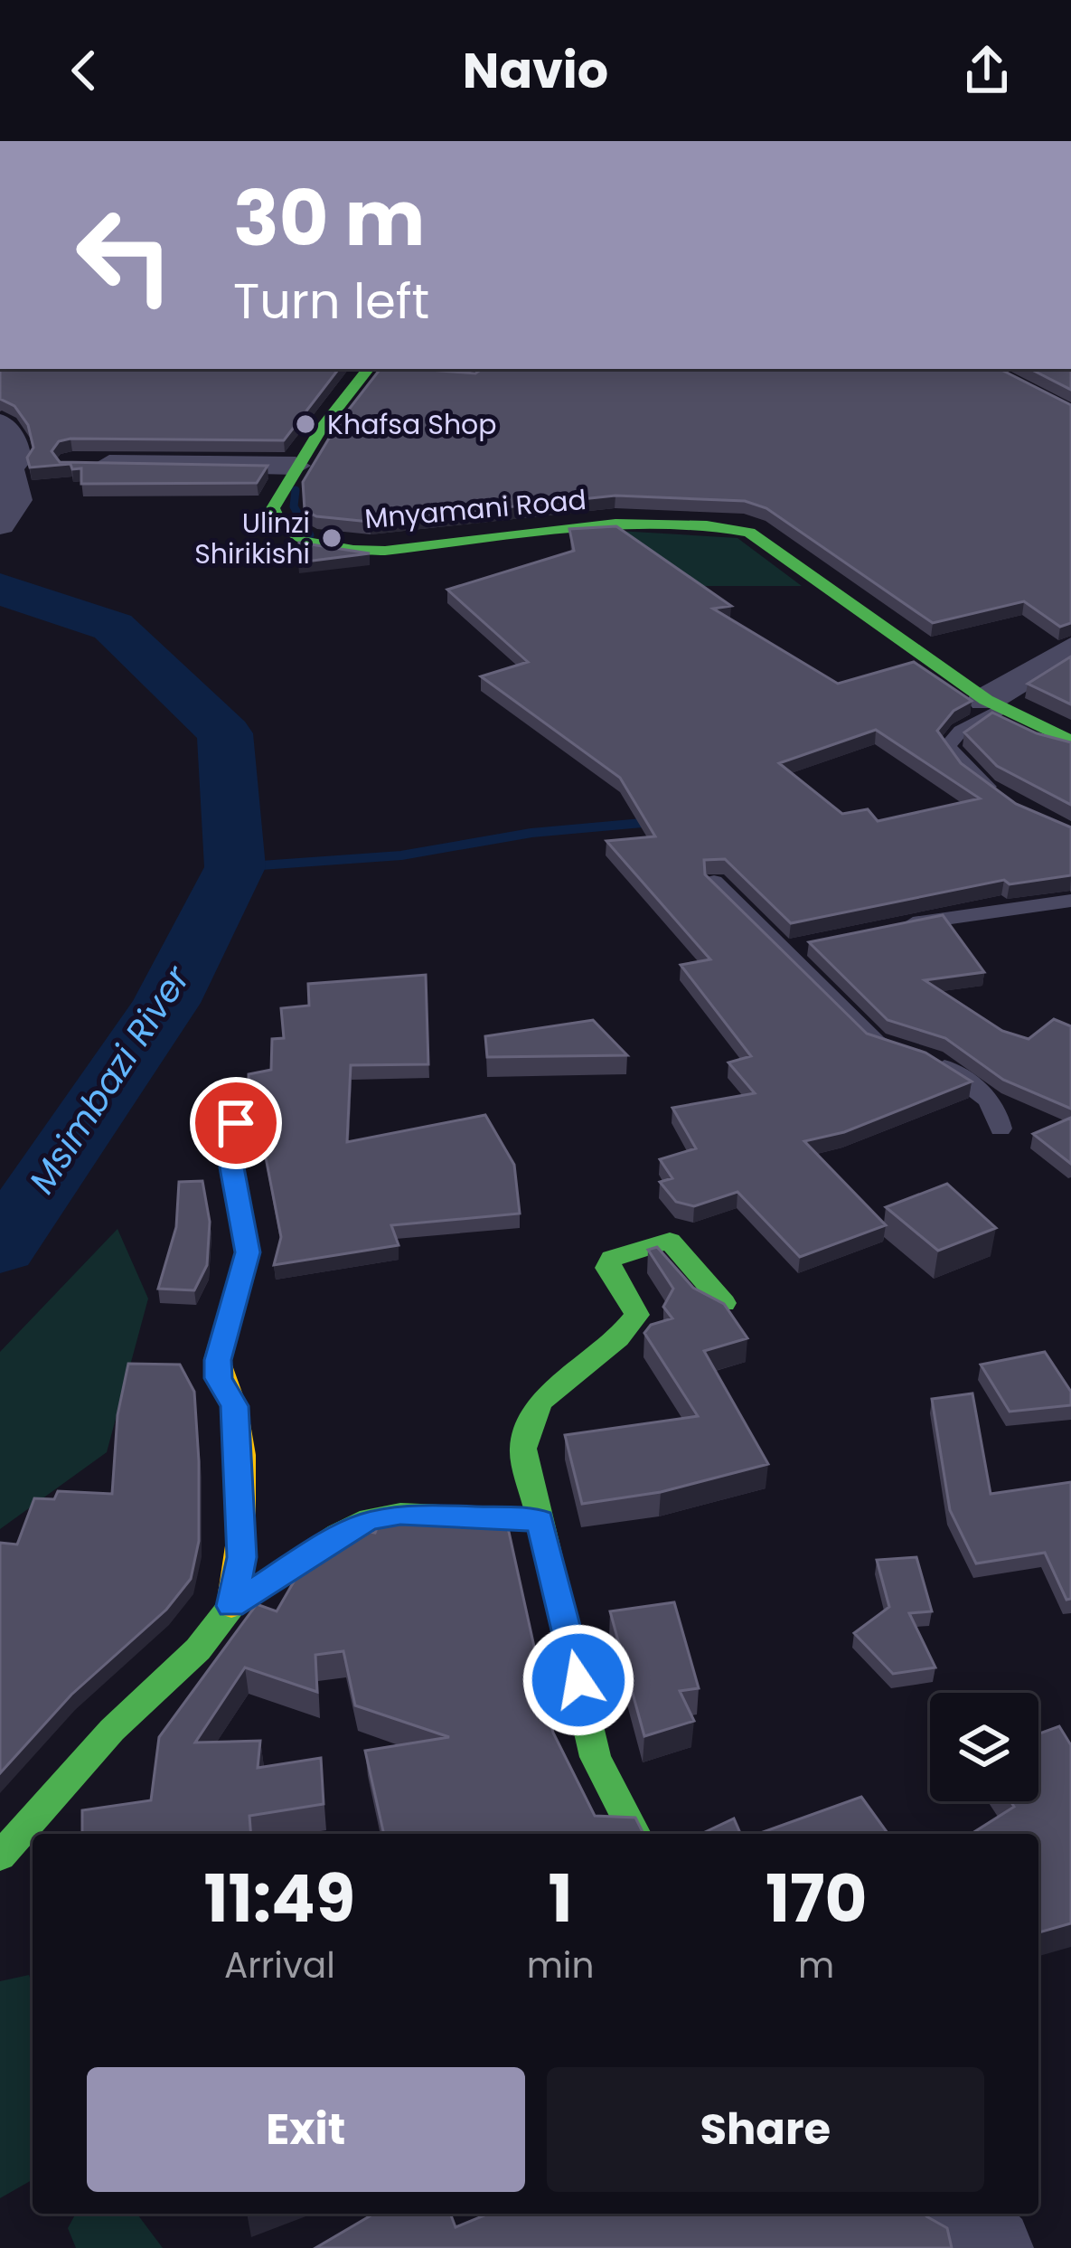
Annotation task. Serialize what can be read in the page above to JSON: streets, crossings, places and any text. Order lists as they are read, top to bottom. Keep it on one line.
{"streets":{"street":["Mnyamani Road"]},"water":["Msimbazi River"],"places":["Khafsa Shop","Ulinzi Shirikishi"],"page":{"header":"Navio","turn":["30 m","Turn left"],"eta":["11:49","Arrival","1","min","170","m"],"buttons":["Exit","Share"]}}
